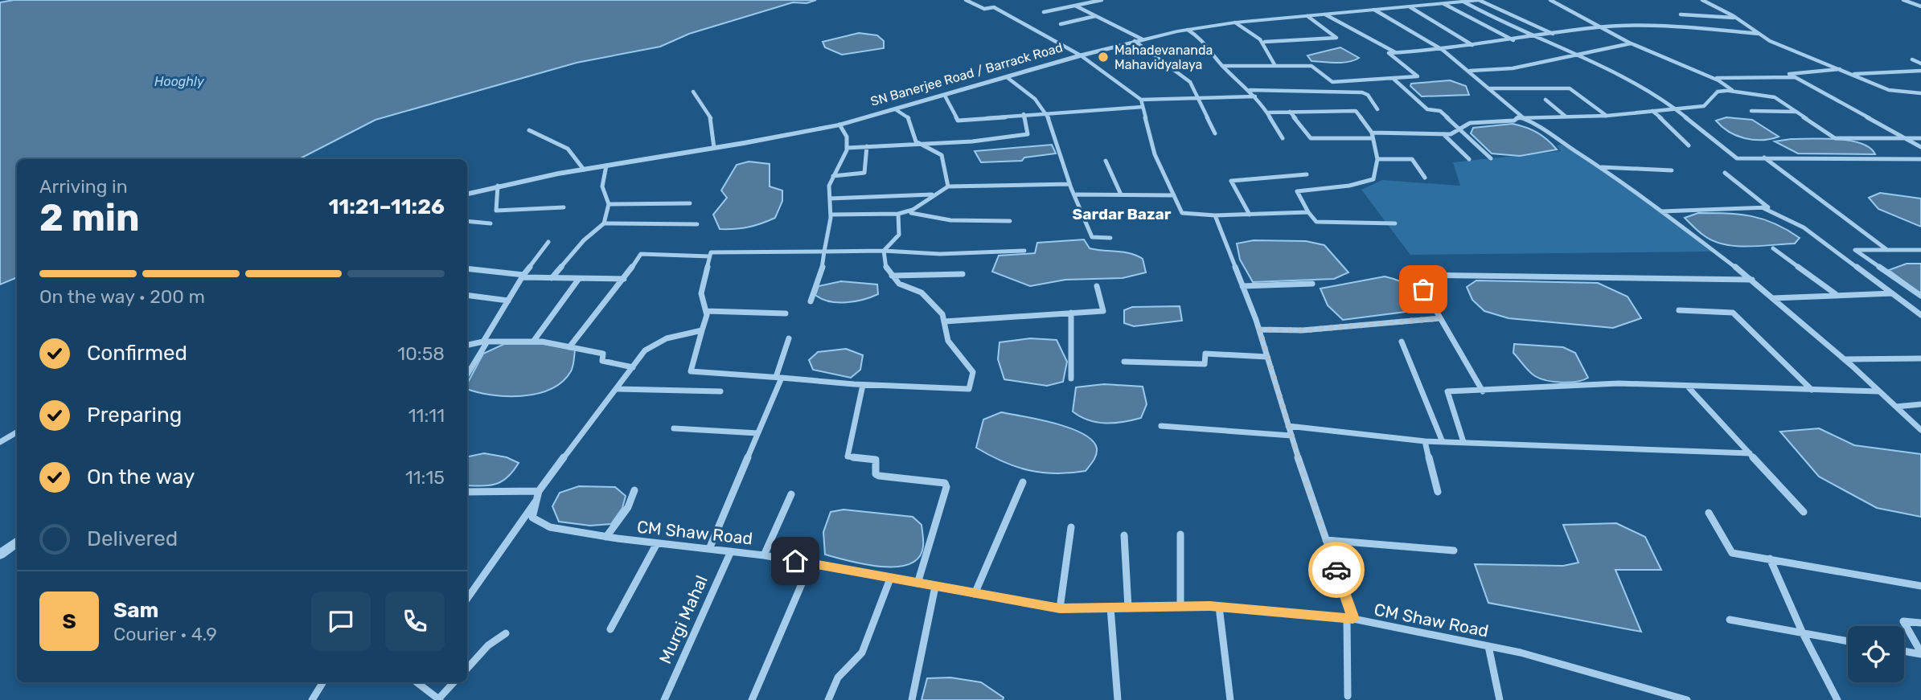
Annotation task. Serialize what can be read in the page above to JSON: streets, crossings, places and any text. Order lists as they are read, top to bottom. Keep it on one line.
{"streets":{"street":["SN Banerjee Road / Barrack Road","CM Shaw Road","Murgi Mahal"]},"crossings":[["CM Shaw Road","Murgi Mahal"]],"districts":["Sardar Bazar"],"water":["Hooghly"],"places":["Mahadevananda Mahavidyalaya"],"page":{"heading":["2 min","Arriving in","11:21–11:26"],"panel":["Sam","Courier · 4.9"],"bar":"On the way · 200 m","list":[["Confirmed","10:58"],["Preparing","11:11"],["On the way","11:15"],"Delivered"],"round":"S"}}
